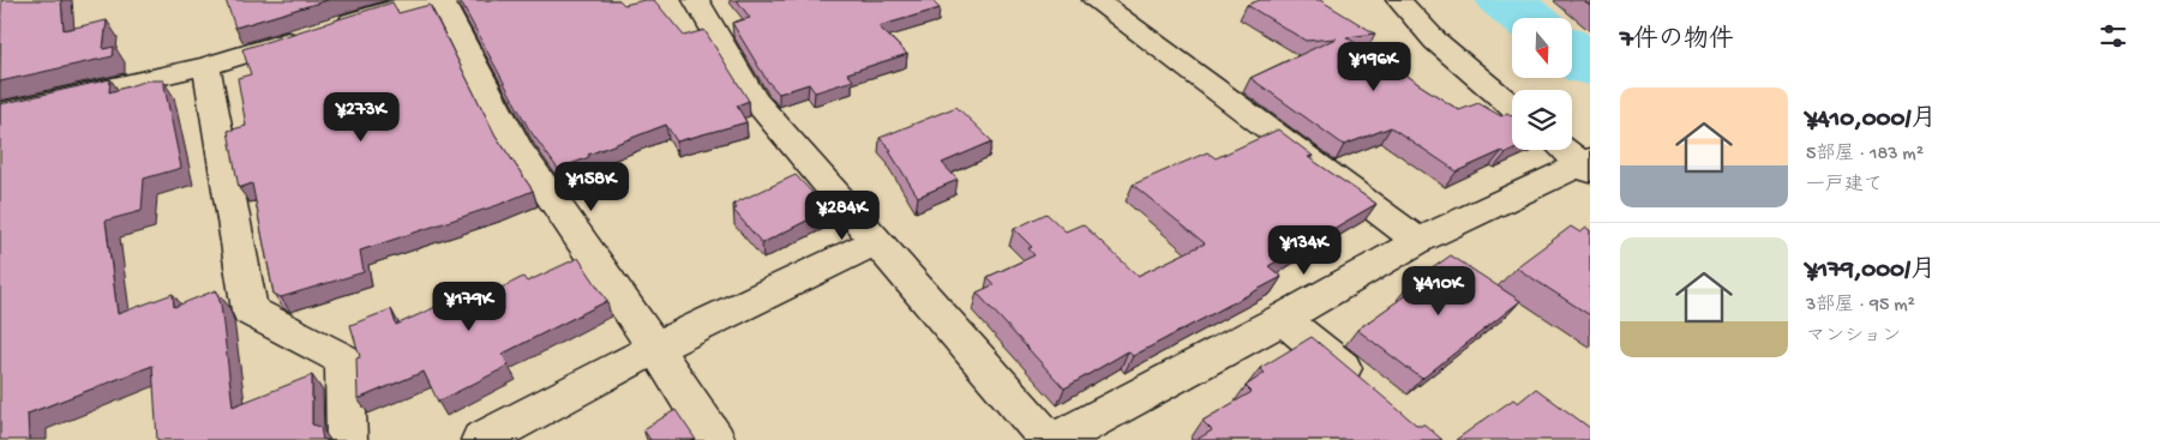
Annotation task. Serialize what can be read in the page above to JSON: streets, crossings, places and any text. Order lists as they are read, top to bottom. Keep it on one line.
{"north":"bottom","page":{"heading":"7件の物件","price":["¥196K","¥273K","¥158K","¥284K","¥134K","¥410K","¥179K"],"list":[{"name":"¥410,000/月","note":"5部屋 · 183 m² · 一戸建て"},{"name":"¥179,000/月","note":"3部屋 · 95 m² · マンション"}]}}
